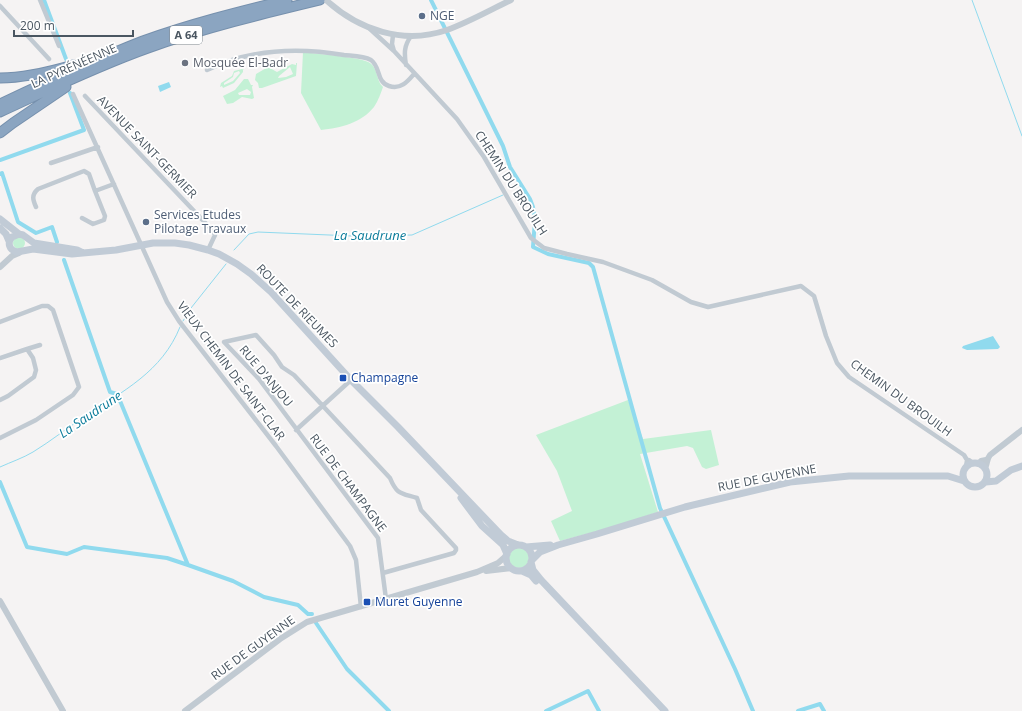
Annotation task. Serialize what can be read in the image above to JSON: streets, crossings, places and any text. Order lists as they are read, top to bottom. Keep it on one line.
{"streets":{"highway":["A 64","LA PYRÉNÉENNE"],"main road":["ROUTE DE RIEUMES","RUE DE GUYENNE"],"street":["AVENUE SAINT-GERMIER","CHEMIN DU BROUILH","VIEUX CHEMIN DE SAINT-CLAR","RUE D'ANJOU","RUE DE CHAMPAGNE"]},"crossings":[["AVENUE SAINT-GERMIER","ROUTE DE RIEUMES"],["CHEMIN DU BROUILH","RUE DE GUYENNE"],["ROUTE DE RIEUMES","VIEUX CHEMIN DE SAINT-CLAR"],["ROUTE DE RIEUMES","RUE DE GUYENNE"],["ROUTE DE RIEUMES","RUE DE CHAMPAGNE"],["VIEUX CHEMIN DE SAINT-CLAR","RUE DE GUYENNE"],["RUE D'ANJOU","RUE DE CHAMPAGNE"],["RUE DE GUYENNE","RUE DE CHAMPAGNE"]],"water":["La Saudrune"],"places":{"other":["NGE","Mosquée El-Badr","Services Etudes Pilotage Travaux"],"transit":["Champagne","Muret Guyenne"]},"scale_bar":"200 m"}
